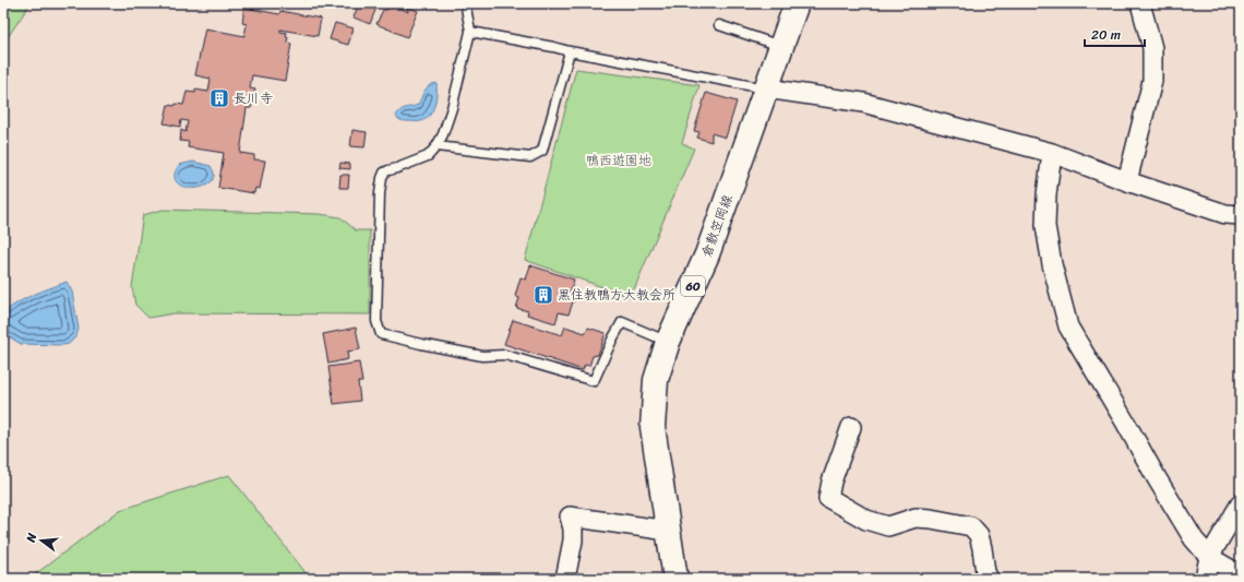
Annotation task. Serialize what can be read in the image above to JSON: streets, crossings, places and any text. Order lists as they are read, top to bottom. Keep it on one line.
{"streets":{"main road":["倉敷笠岡線","60"]},"parks":["鴨西遊園地"],"places":{"building":["長川寺","黒住教鴨方大教会所"]},"scale_bar":"20 m","north":"left"}
